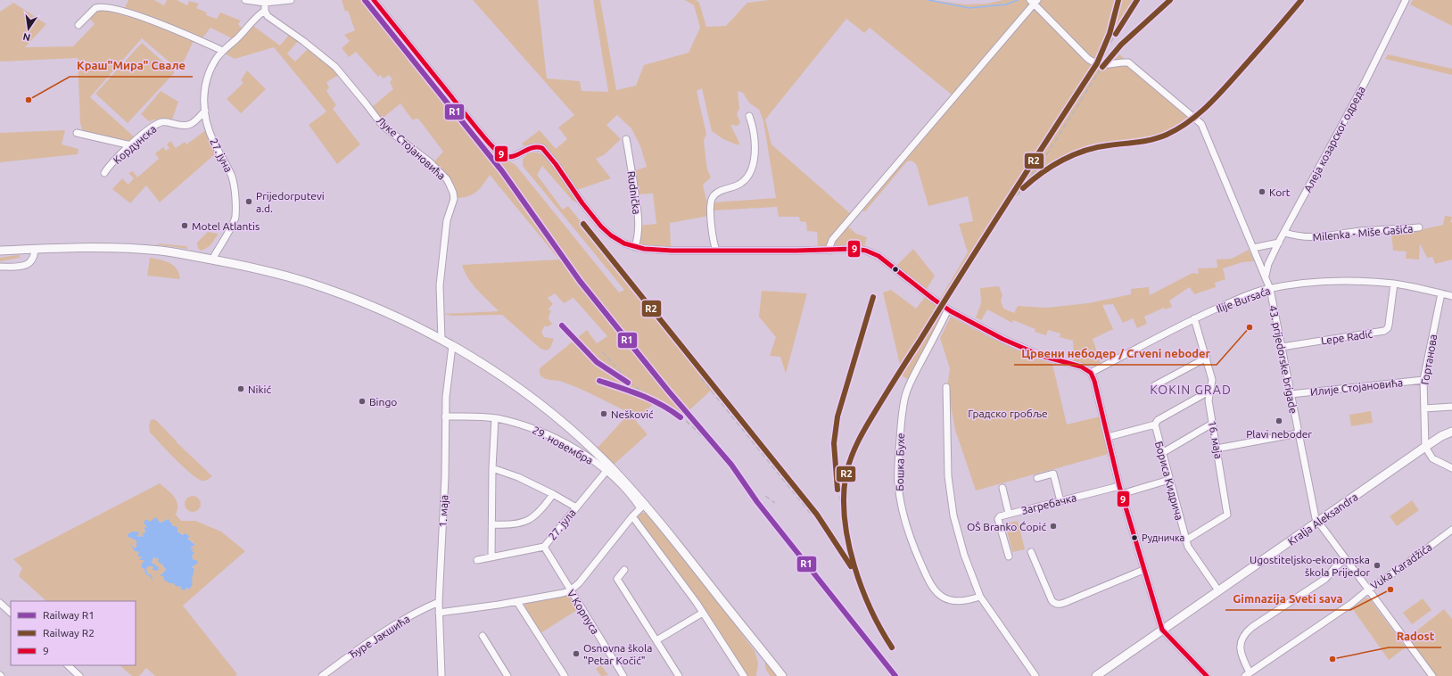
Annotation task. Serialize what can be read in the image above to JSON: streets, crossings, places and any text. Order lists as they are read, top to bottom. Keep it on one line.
{"streets":{"main road":["Kralja Aleksandra"],"street":["Алеја козарског одреда","Кордунска","Луке Стојановића","27. јуна","Rudnička","Milenka - Miše Gašića","Ilije Bursaća","Lepe Radić","43. prijedorske brigade","Гортанова","Илије Стојановића","16. маја","29. новембра","Бошка Бухе","Бориса Kидрича","Загребачка","1. маја","27. јула","Vuka Karadžića","V Корпуса","Ђуре Јакшића"]},"crossings":[["Алеја козарског одреда","Milenka - Miše Gašića"],["Алеја козарског одреда","43. prijedorske brigade"],["Кордунска","27. јуна"],["Луке Стојановића","27. јуна"],["Ilije Bursaća","Lepe Radić"],["Ilije Bursaća","43. prijedorske brigade"],["Ilije Bursaća","Гортанова"],["Ilije Bursaća","16. маја"],["Lepe Radić","43. prijedorske brigade"],["43. prijedorske brigade","Илије Стојановића"],["43. prijedorske brigade","Kralja Aleksandra"],["43. prijedorske brigade","Vuka Karadžića"],["Гортанова","Илије Стојановића"],["Гортанова","Kralja Aleksandra"],["16. маја","Бориса Kидрича"],["29. новембра","1. маја"],["29. новембра","27. јула"],["Бориса Kидрича","Kralja Aleksandra"],["1. маја","Ђуре Јакшића"],["27. јула","V Корпуса"]],"districts":["KOKIN GRAD"],"parks":["Градско гробље"],"places":["Краш\"Мира\" Свале","Kort","Prijedorputevi a.d.","Motel Atlantis","Црвени небодер / Crveni neboder","Nikić","Bingo","Nešković","Plavi neboder","OŠ Branko Ćopić","Рудничка","Ugostiteljsko-ekonomska škola Prijedor","Gimnazija Sveti sava","Osnovna škola \"Petar Kočić\"","Radost"],"lines":["rail line R1","rail line R2","transit line 9"],"legend":["Railway R1","Railway R2","9"],"north":"bottom"}
